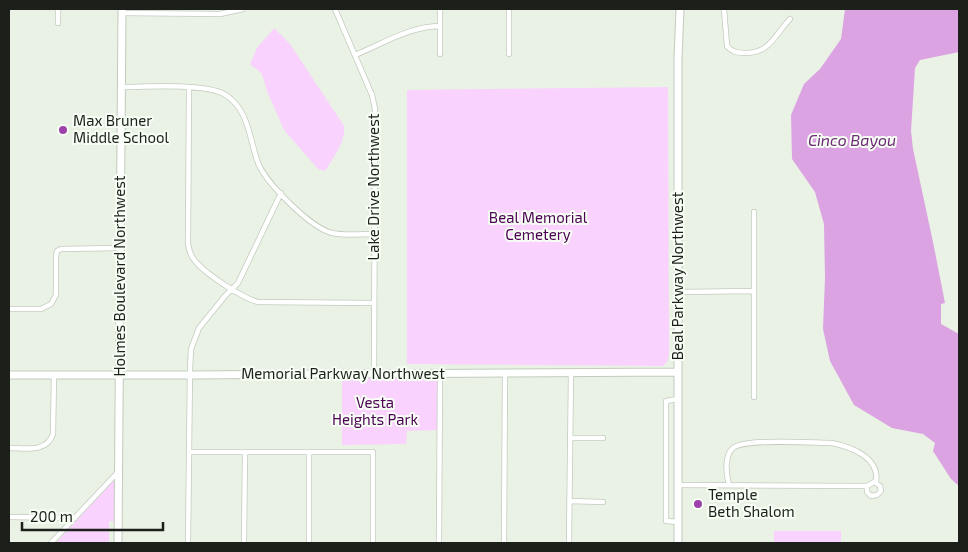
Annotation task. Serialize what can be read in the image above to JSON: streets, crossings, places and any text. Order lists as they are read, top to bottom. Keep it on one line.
{"streets":{"street":["Lake Drive Northwest","Holmes Boulevard Northwest","Beal Parkway Northwest","Memorial Parkway Northwest"]},"crossings":[["Lake Drive Northwest","Memorial Parkway Northwest"],["Holmes Boulevard Northwest","Memorial Parkway Northwest"],["Beal Parkway Northwest","Memorial Parkway Northwest"]],"water":["Cinco Bayou"],"parks":["Beal Memorial Cemetery","Vesta Heights Park"],"places":["Max Bruner Middle School","Temple Beth Shalom"],"scale_bar":"200 m"}
